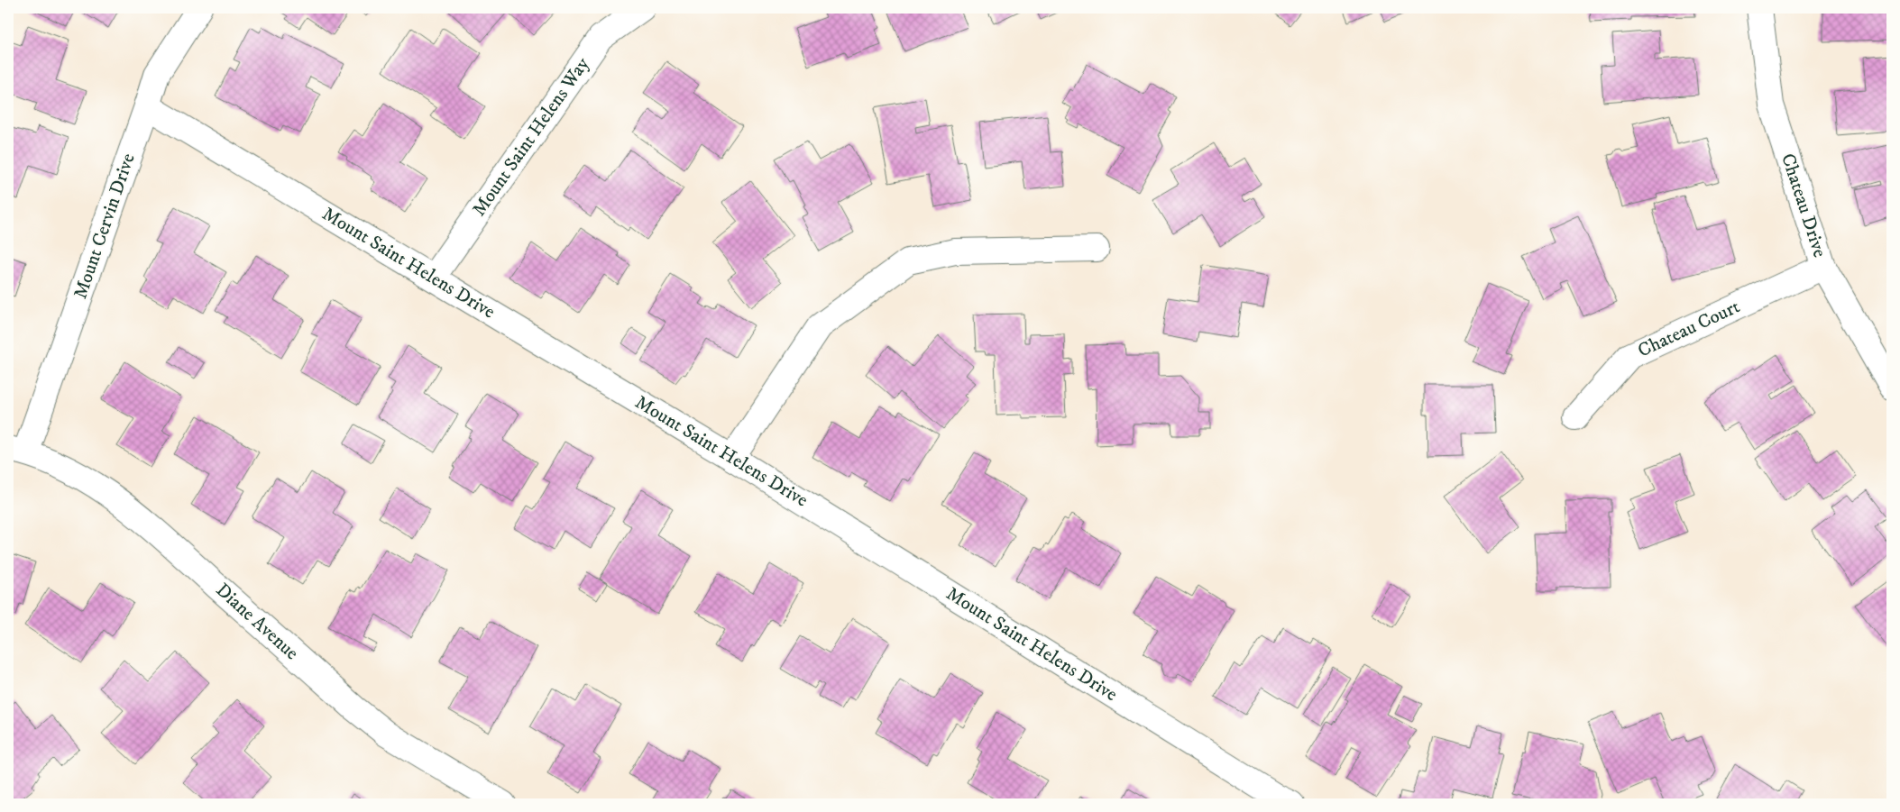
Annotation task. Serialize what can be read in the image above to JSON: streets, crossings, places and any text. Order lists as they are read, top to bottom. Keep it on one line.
{"streets":{"street":["Mount Saint Helens Way","Chateau Drive","Mount Cervin Drive","Mount Saint Helens Drive","Chateau Court","Diane Avenue"]},"crossings":[["Mount Saint Helens Way","Mount Saint Helens Drive"],["Chateau Drive","Chateau Court"],["Mount Cervin Drive","Mount Saint Helens Drive"],["Mount Cervin Drive","Diane Avenue"]]}
